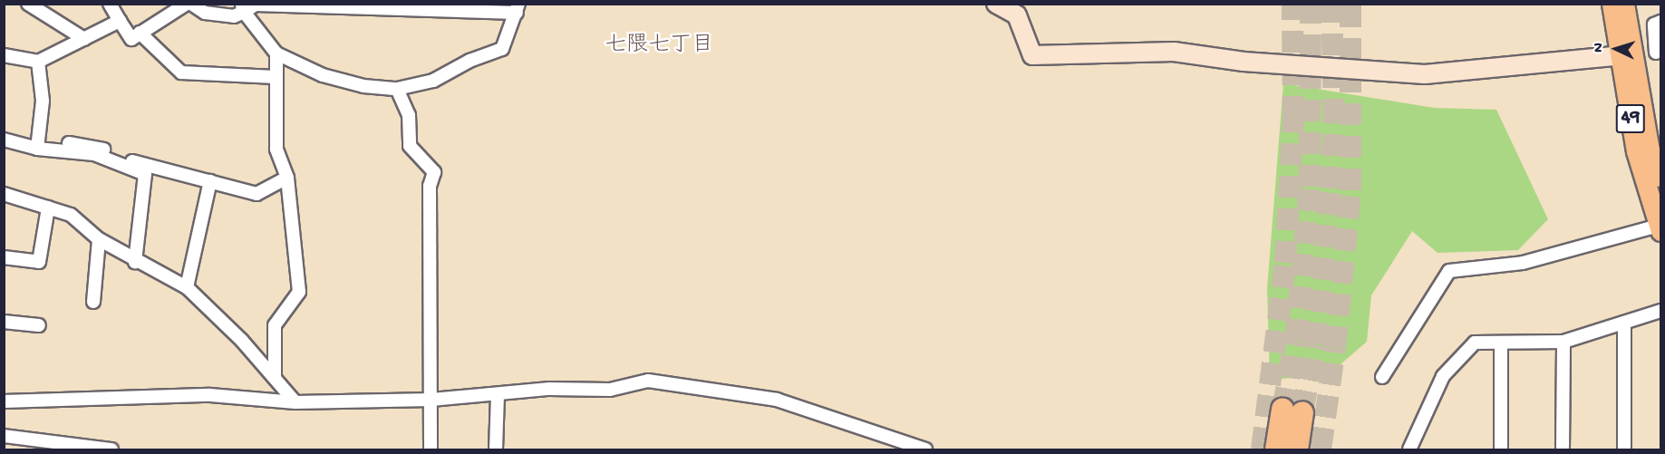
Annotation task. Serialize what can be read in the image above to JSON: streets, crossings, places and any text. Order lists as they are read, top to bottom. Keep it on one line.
{"streets":{"main road":["49"]},"districts":["七隈七丁目"],"north":"left"}
